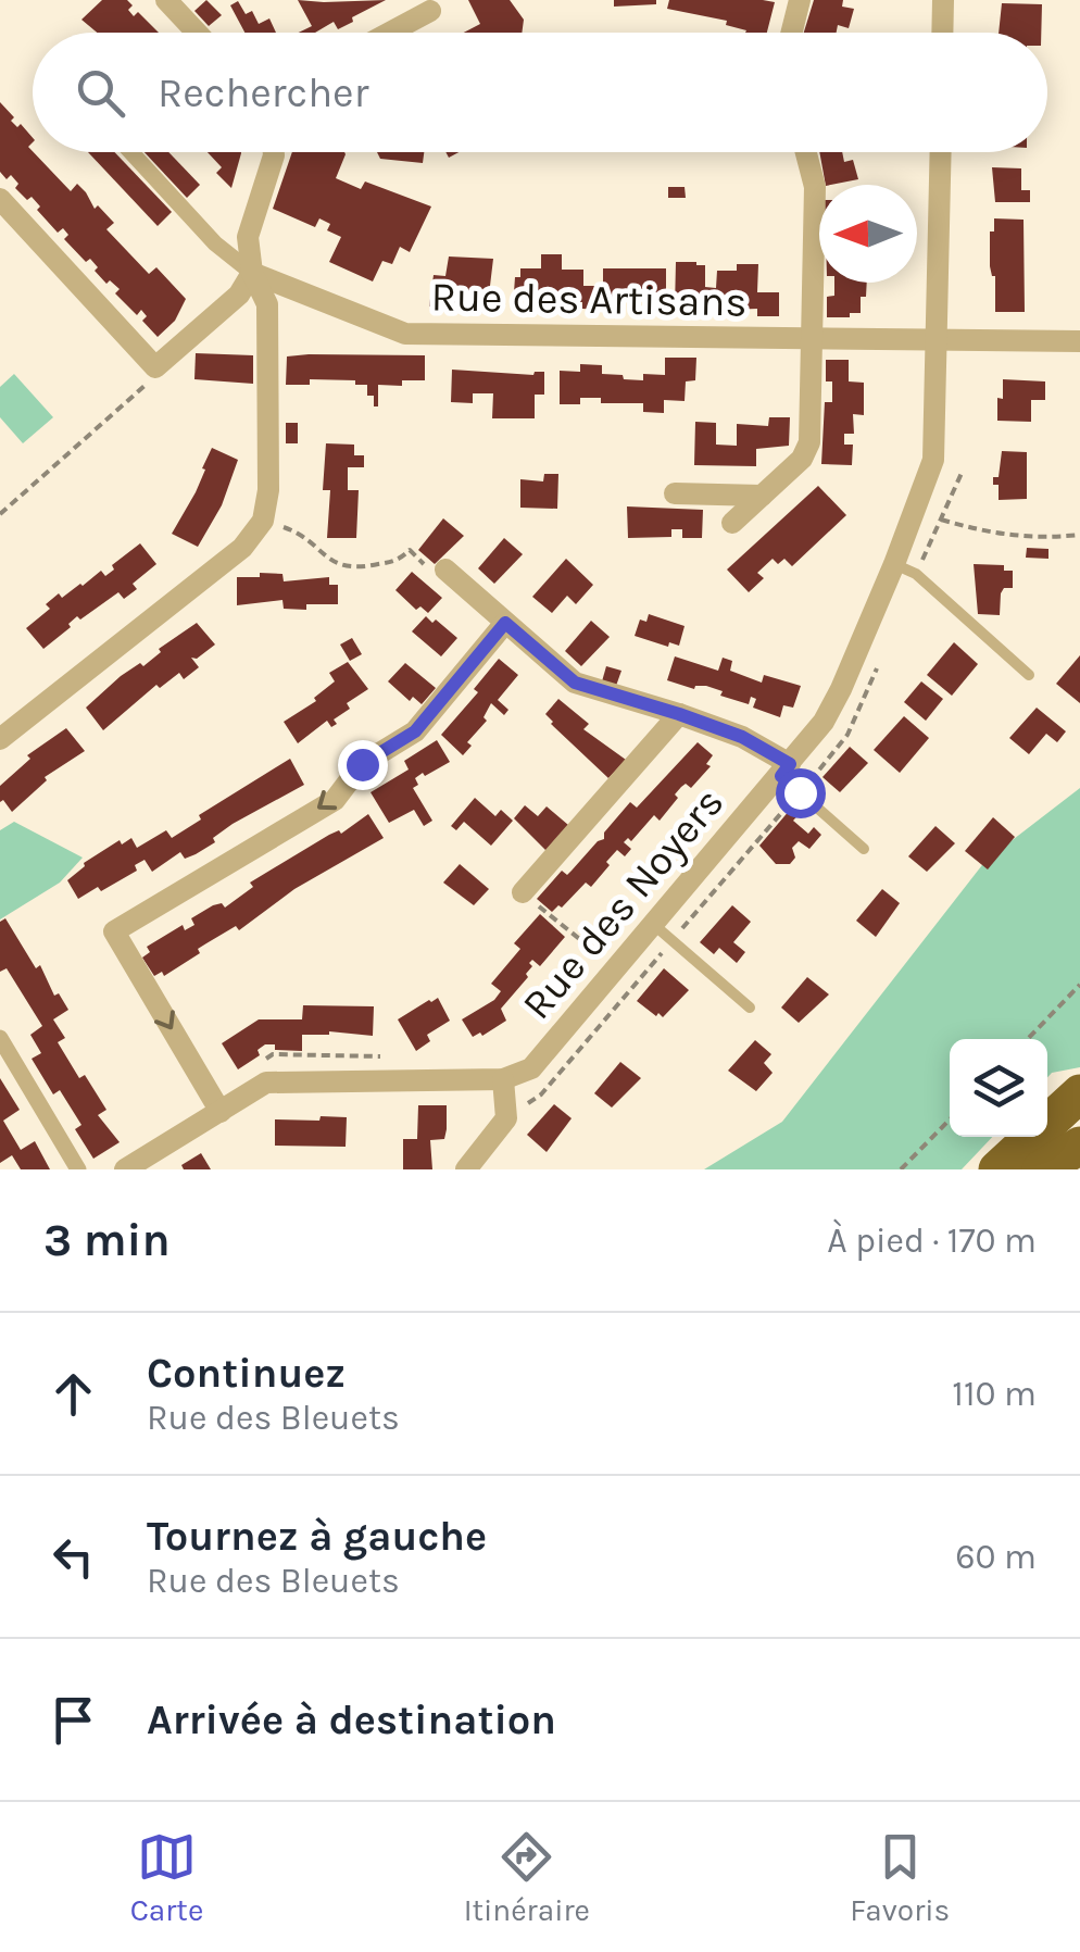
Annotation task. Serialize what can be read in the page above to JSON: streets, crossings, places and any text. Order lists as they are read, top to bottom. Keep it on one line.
{"streets":{"street":["Rue des Artisans","Rue des Noyers"]},"crossings":[["Rue des Artisans","Rue des Noyers"]],"north":"left","page":{"search":"Rechercher","heading":["3 min","À pied · 170 m"],"list":[["Continuez","Rue des Bleuets","110 m"],["Tournez à gauche","Rue des Bleuets","60 m"],"Arrivée à destination"],"nav":["Carte","Itinéraire","Favoris"]}}
